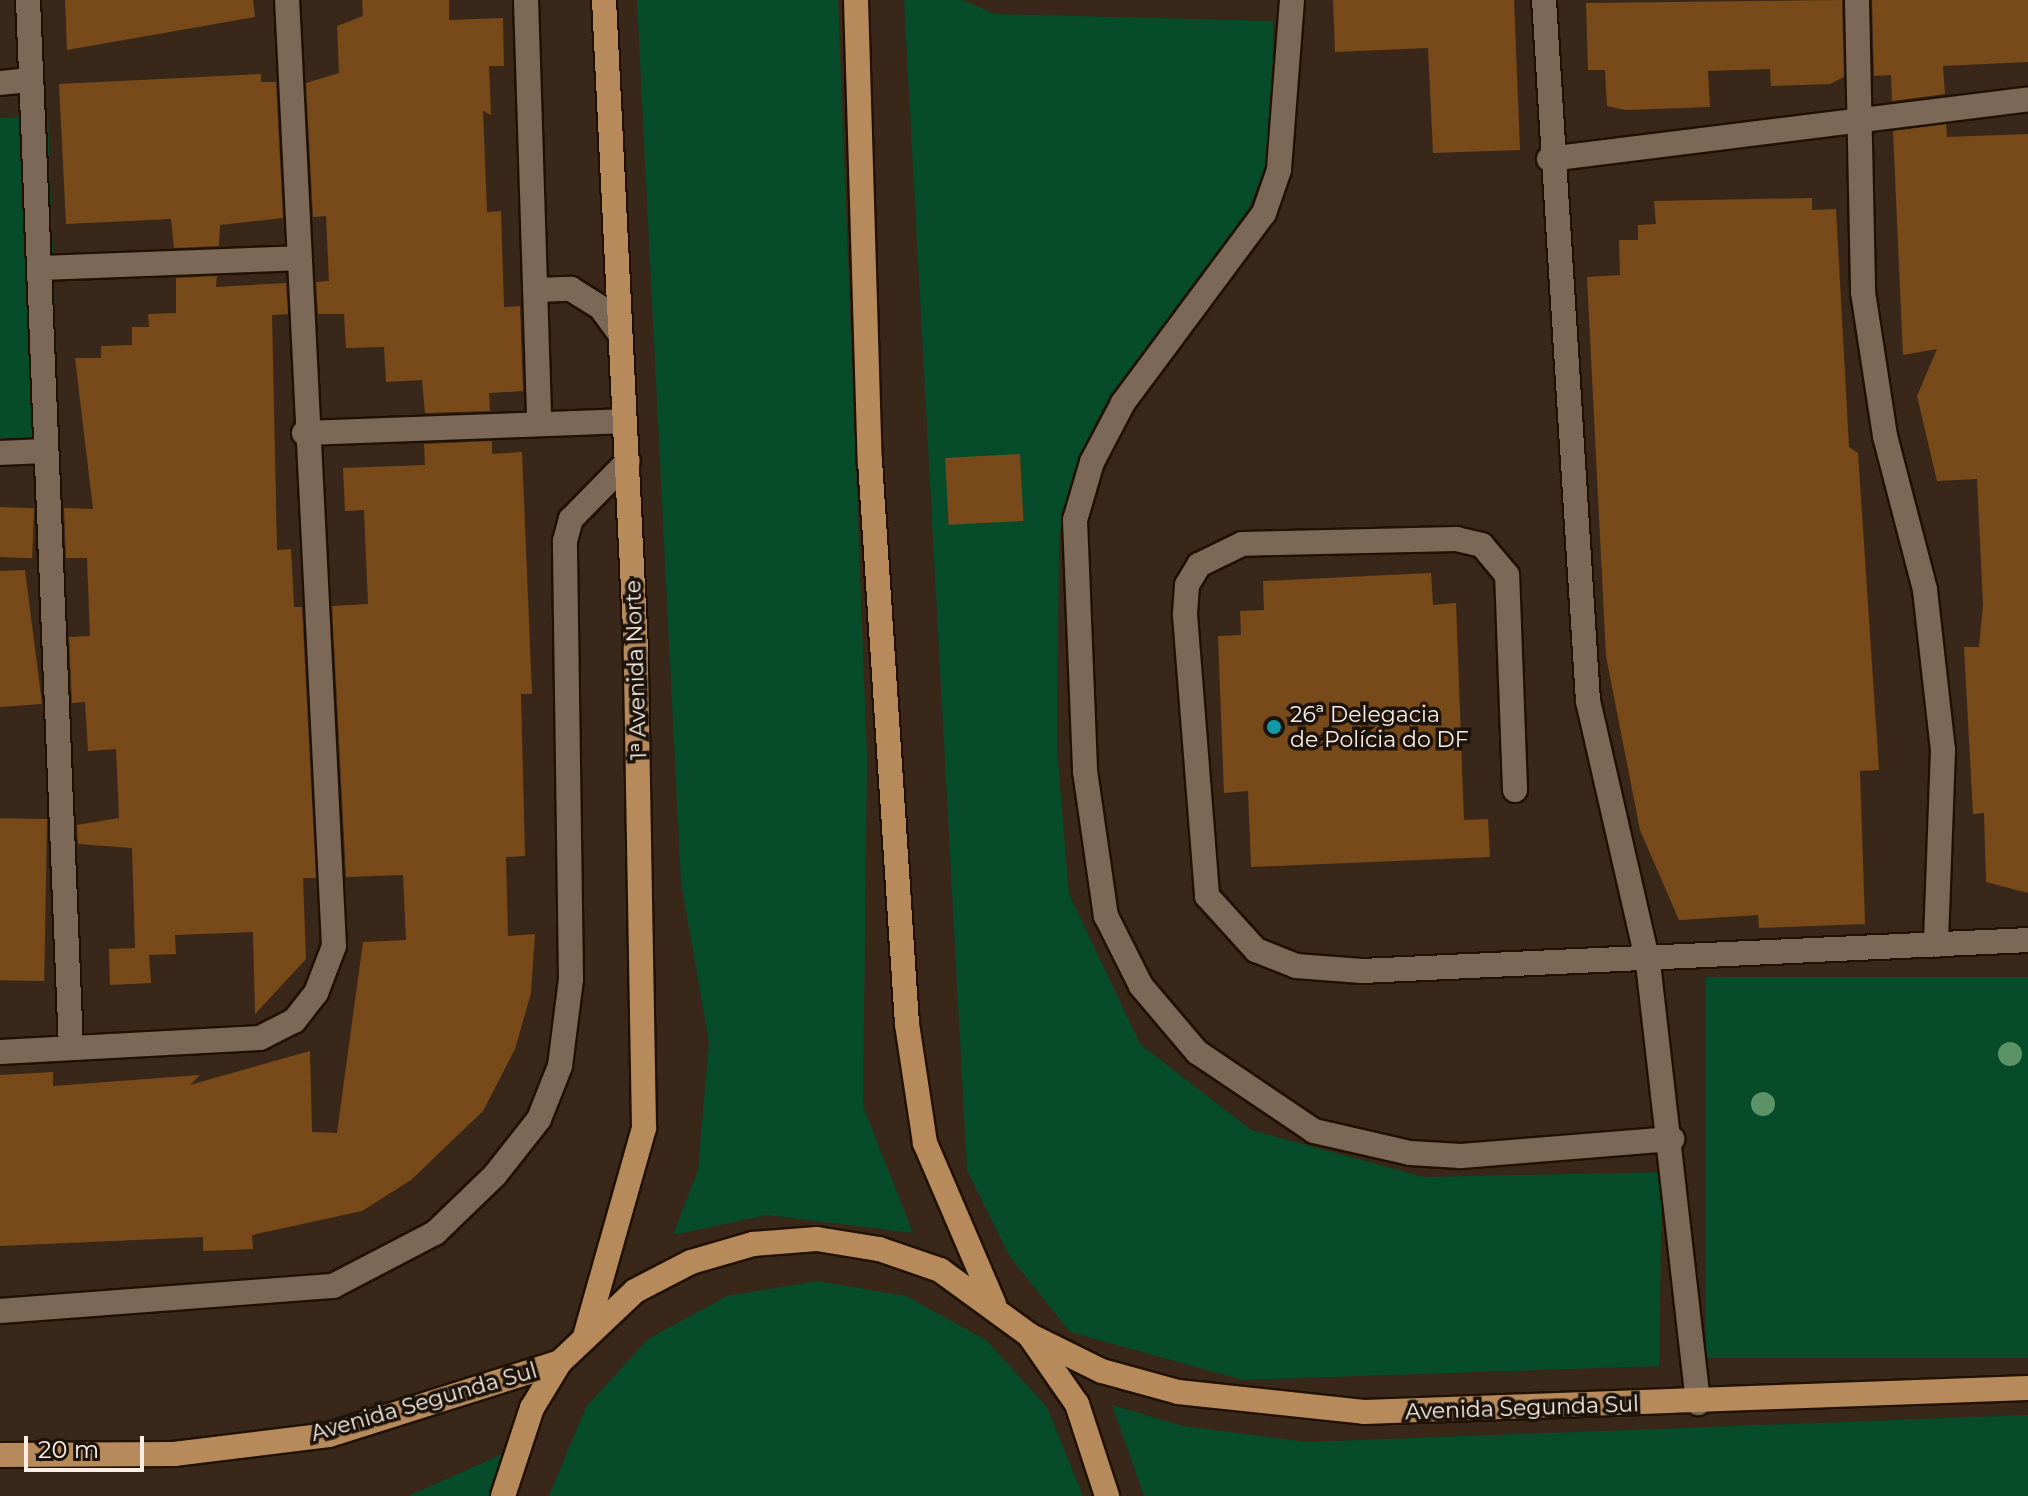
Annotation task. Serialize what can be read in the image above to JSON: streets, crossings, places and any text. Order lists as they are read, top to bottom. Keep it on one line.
{"streets":{"main road":["1ᵃ Avenida Norte","Avenida Segunda Sul"]},"places":["26ª Delegacia de Polícia do DF"],"scale_bar":"20 m"}
